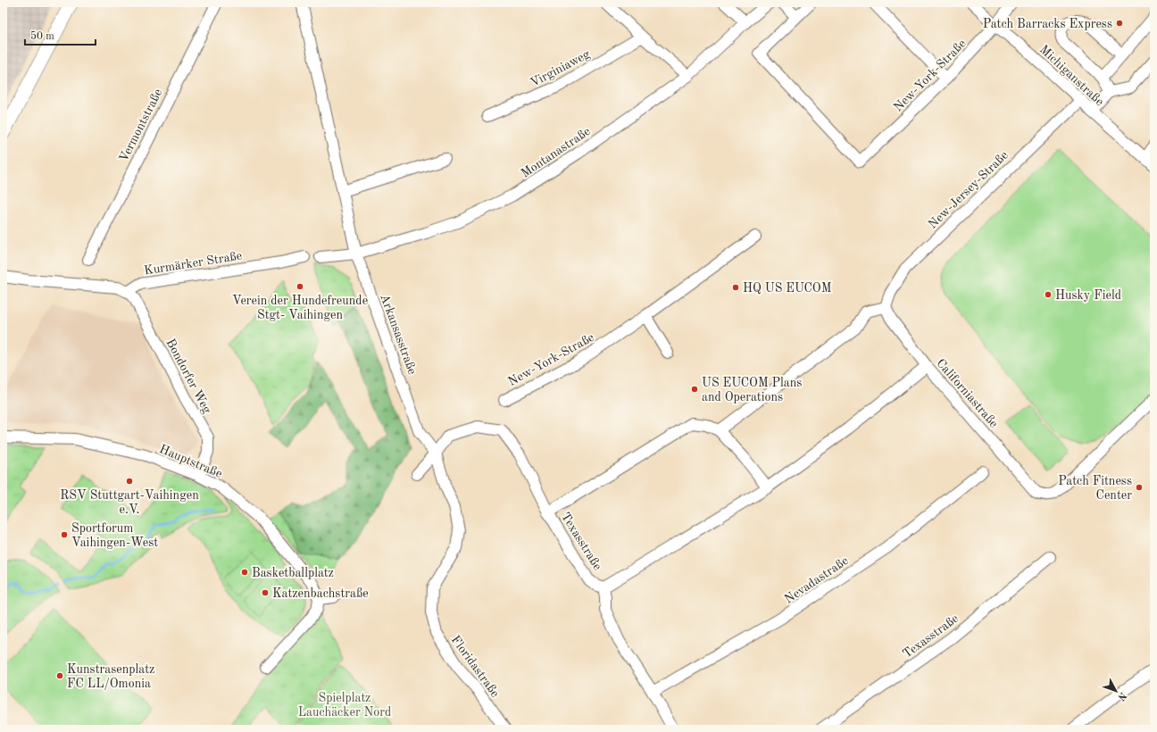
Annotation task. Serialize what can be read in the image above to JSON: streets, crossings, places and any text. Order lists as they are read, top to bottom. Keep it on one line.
{"streets":{"street":["Virginiaweg","New-York-Straße","Michiganstraße","Vermontstraße","Montanastraße","New-Jersey-Straße","Kurmärker Straße","Arkansasstraße","Bondorfer Weg","Californiastraße","Hauptstraße","Texasstraße","Nevadastraße","Floridastraße"]},"crossings":[["New-York-Straße","Michiganstraße"],["Michiganstraße","New-Jersey-Straße"],["Montanastraße","Arkansasstraße"],["New-Jersey-Straße","Californiastraße"],["Kurmärker Straße","Bondorfer Weg"],["Arkansasstraße","Texasstraße"],["Arkansasstraße","Floridastraße"],["Bondorfer Weg","Hauptstraße"],["Texasstraße","Nevadastraße"],["Texasstraße","Floridastraße"]],"parks":["Spielplatz Lauchäcker Nord"],"places":["Patch Barracks Express","Verein der Hundefreunde Stgt- Vaihingen","HQ US EUCOM","Husky Field","US EUCOM Plans and Operations","RSV Stuttgart-Vaihingen e.V.","Patch Fitness Center","Sportforum Vaihingen-West","Basketballplatz","Katzenbachstraße","Kunstrasenplatz FC LL/Omonia"],"scale_bar":"50 m","north":"bottom right"}
